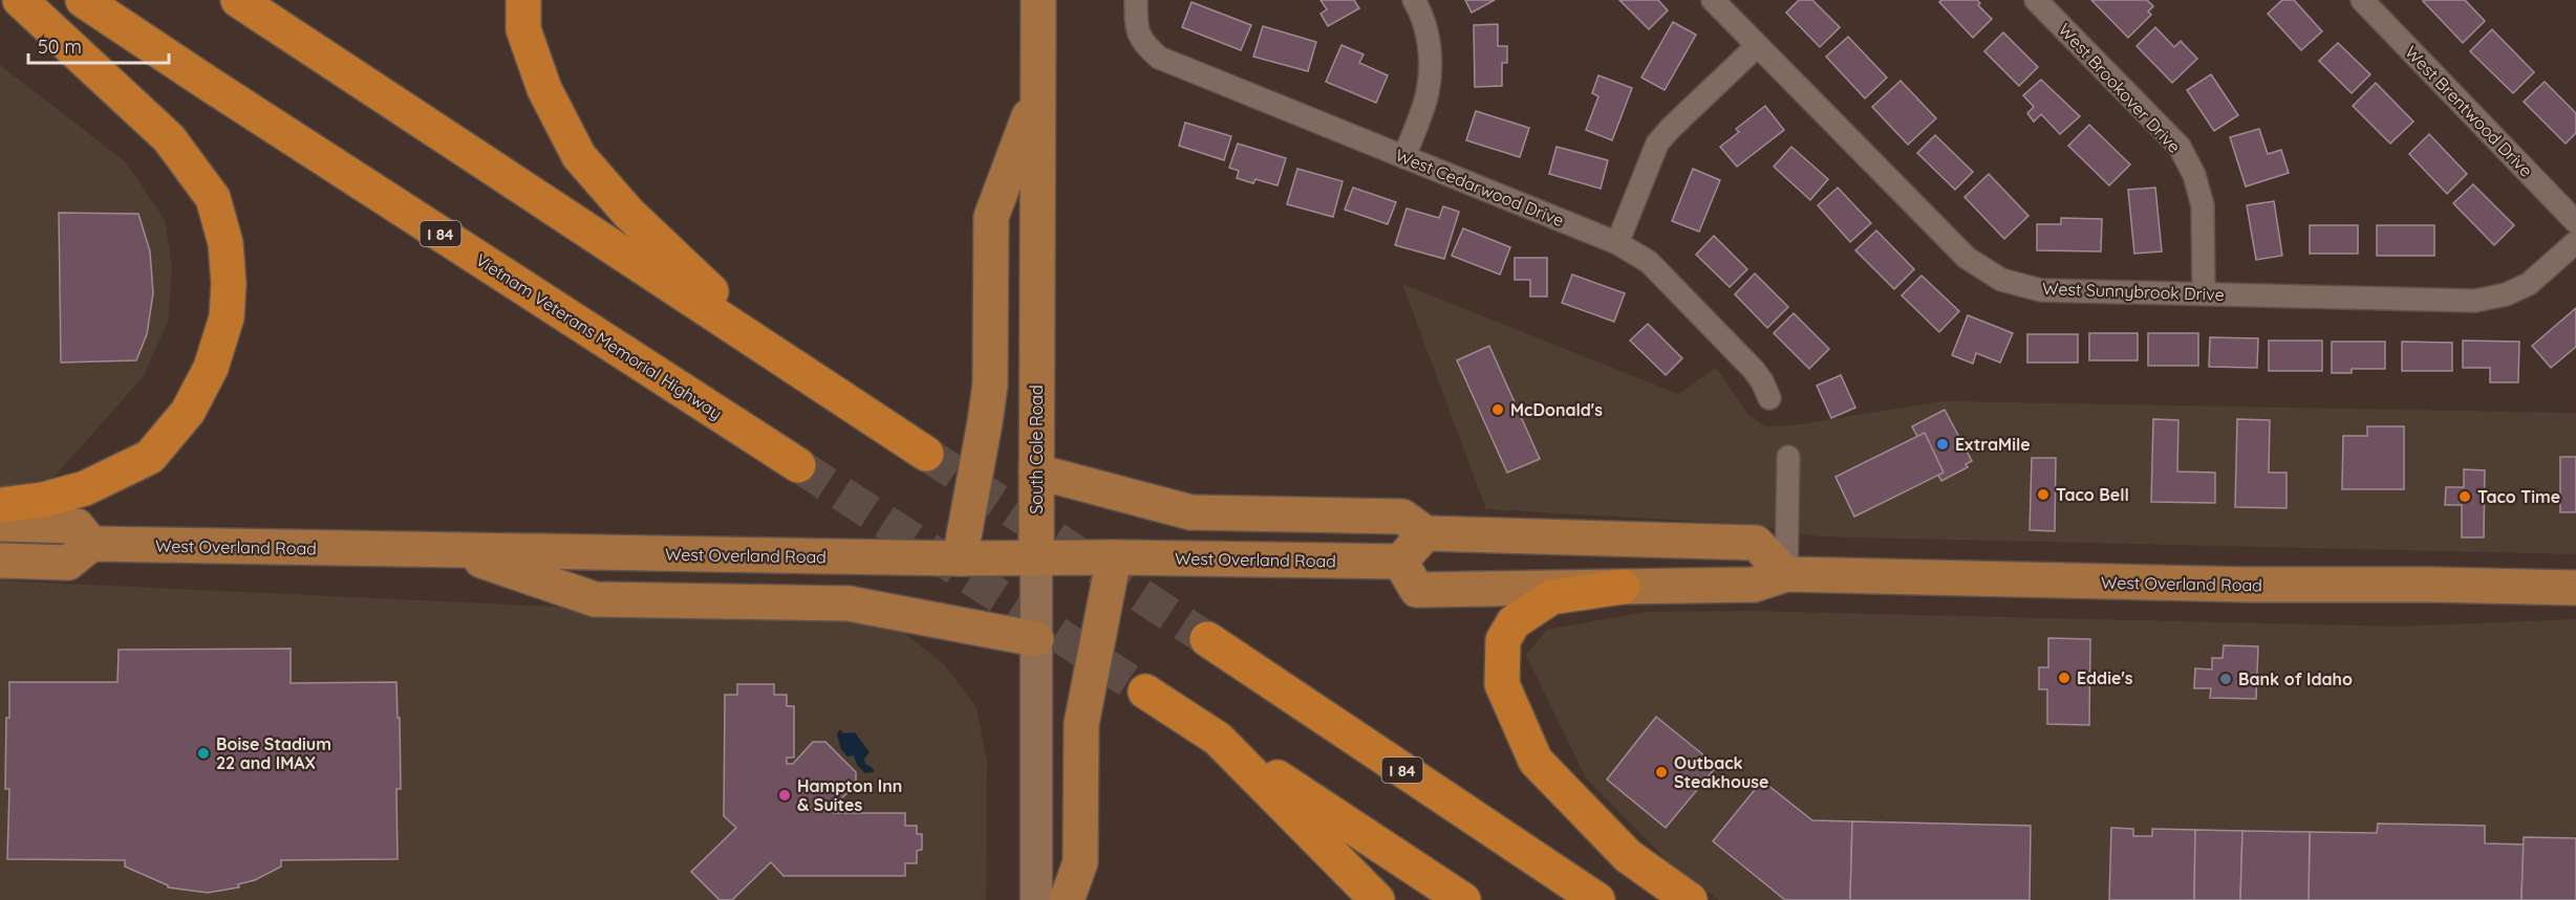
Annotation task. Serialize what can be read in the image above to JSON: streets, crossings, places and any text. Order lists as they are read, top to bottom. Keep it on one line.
{"streets":{"highway":["I 84","Vietnam Veterans Memorial Highway"],"main road":["South Cole Road","West Overland Road"],"street":["West Brookover Drive","West Brentwood Drive","West Cedarwood Drive","West Sunnybrook Drive"]},"crossings":[["West Brookover Drive","West Sunnybrook Drive"],["South Cole Road","West Overland Road"]],"places":["McDonald's","ExtraMile","Taco Bell","Taco Time","Eddie's","Bank of Idaho","Boise Stadium 22 and IMAX","Outback Steakhouse","Hampton Inn & Suites"],"scale_bar":"50 m"}
